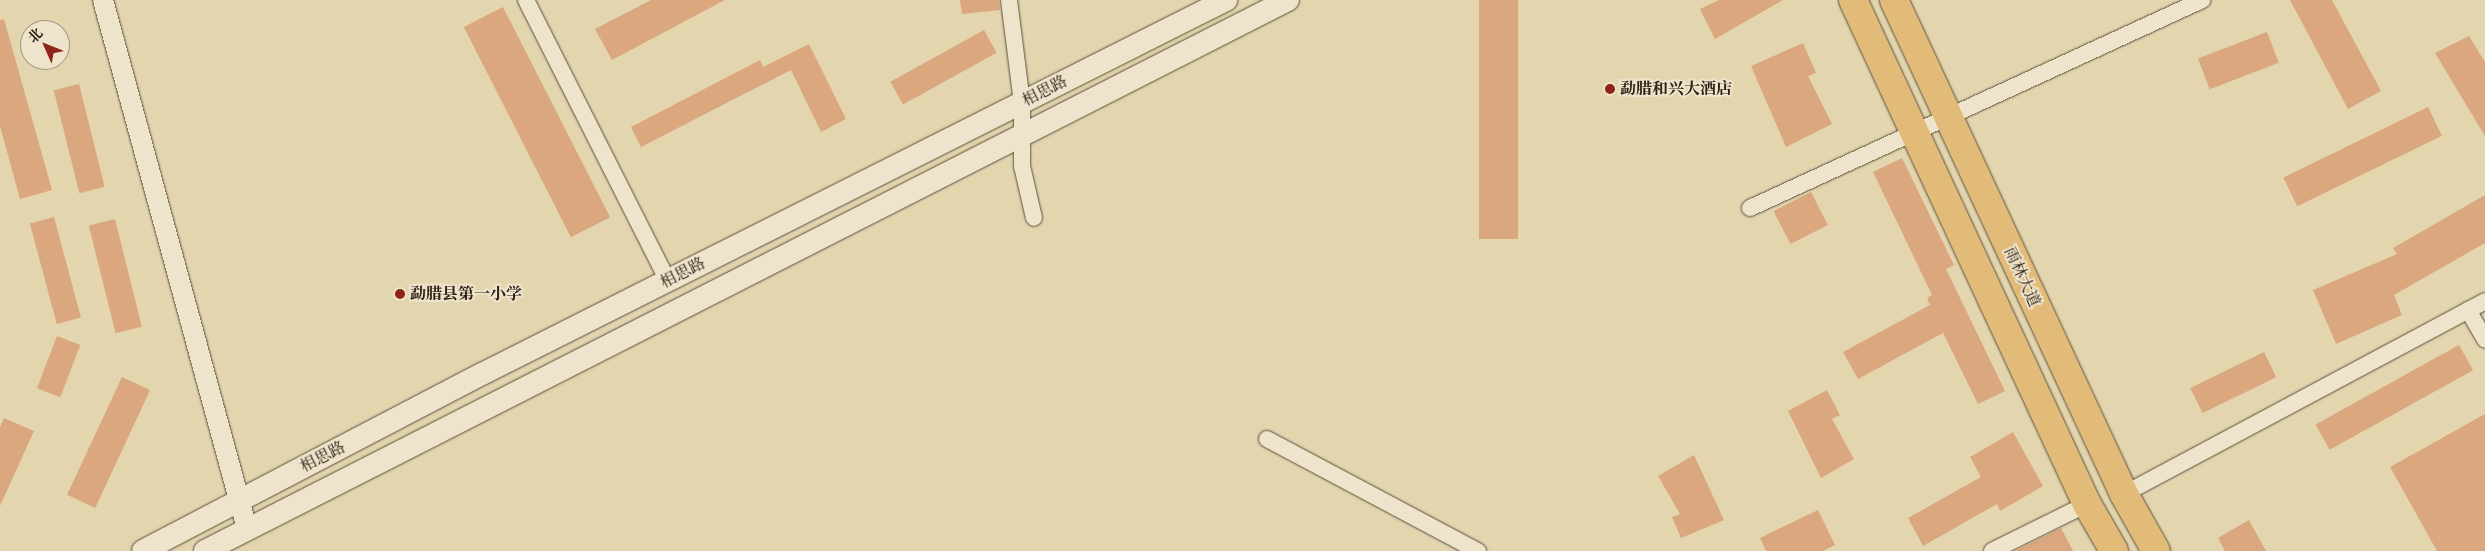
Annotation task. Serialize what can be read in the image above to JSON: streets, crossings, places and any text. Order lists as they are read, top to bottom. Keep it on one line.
{"streets":{"highway":["雨林大道"],"main road":["相思路"]},"places":["勐腊和兴大酒店","勐腊县第一小学"],"north":"top left"}
